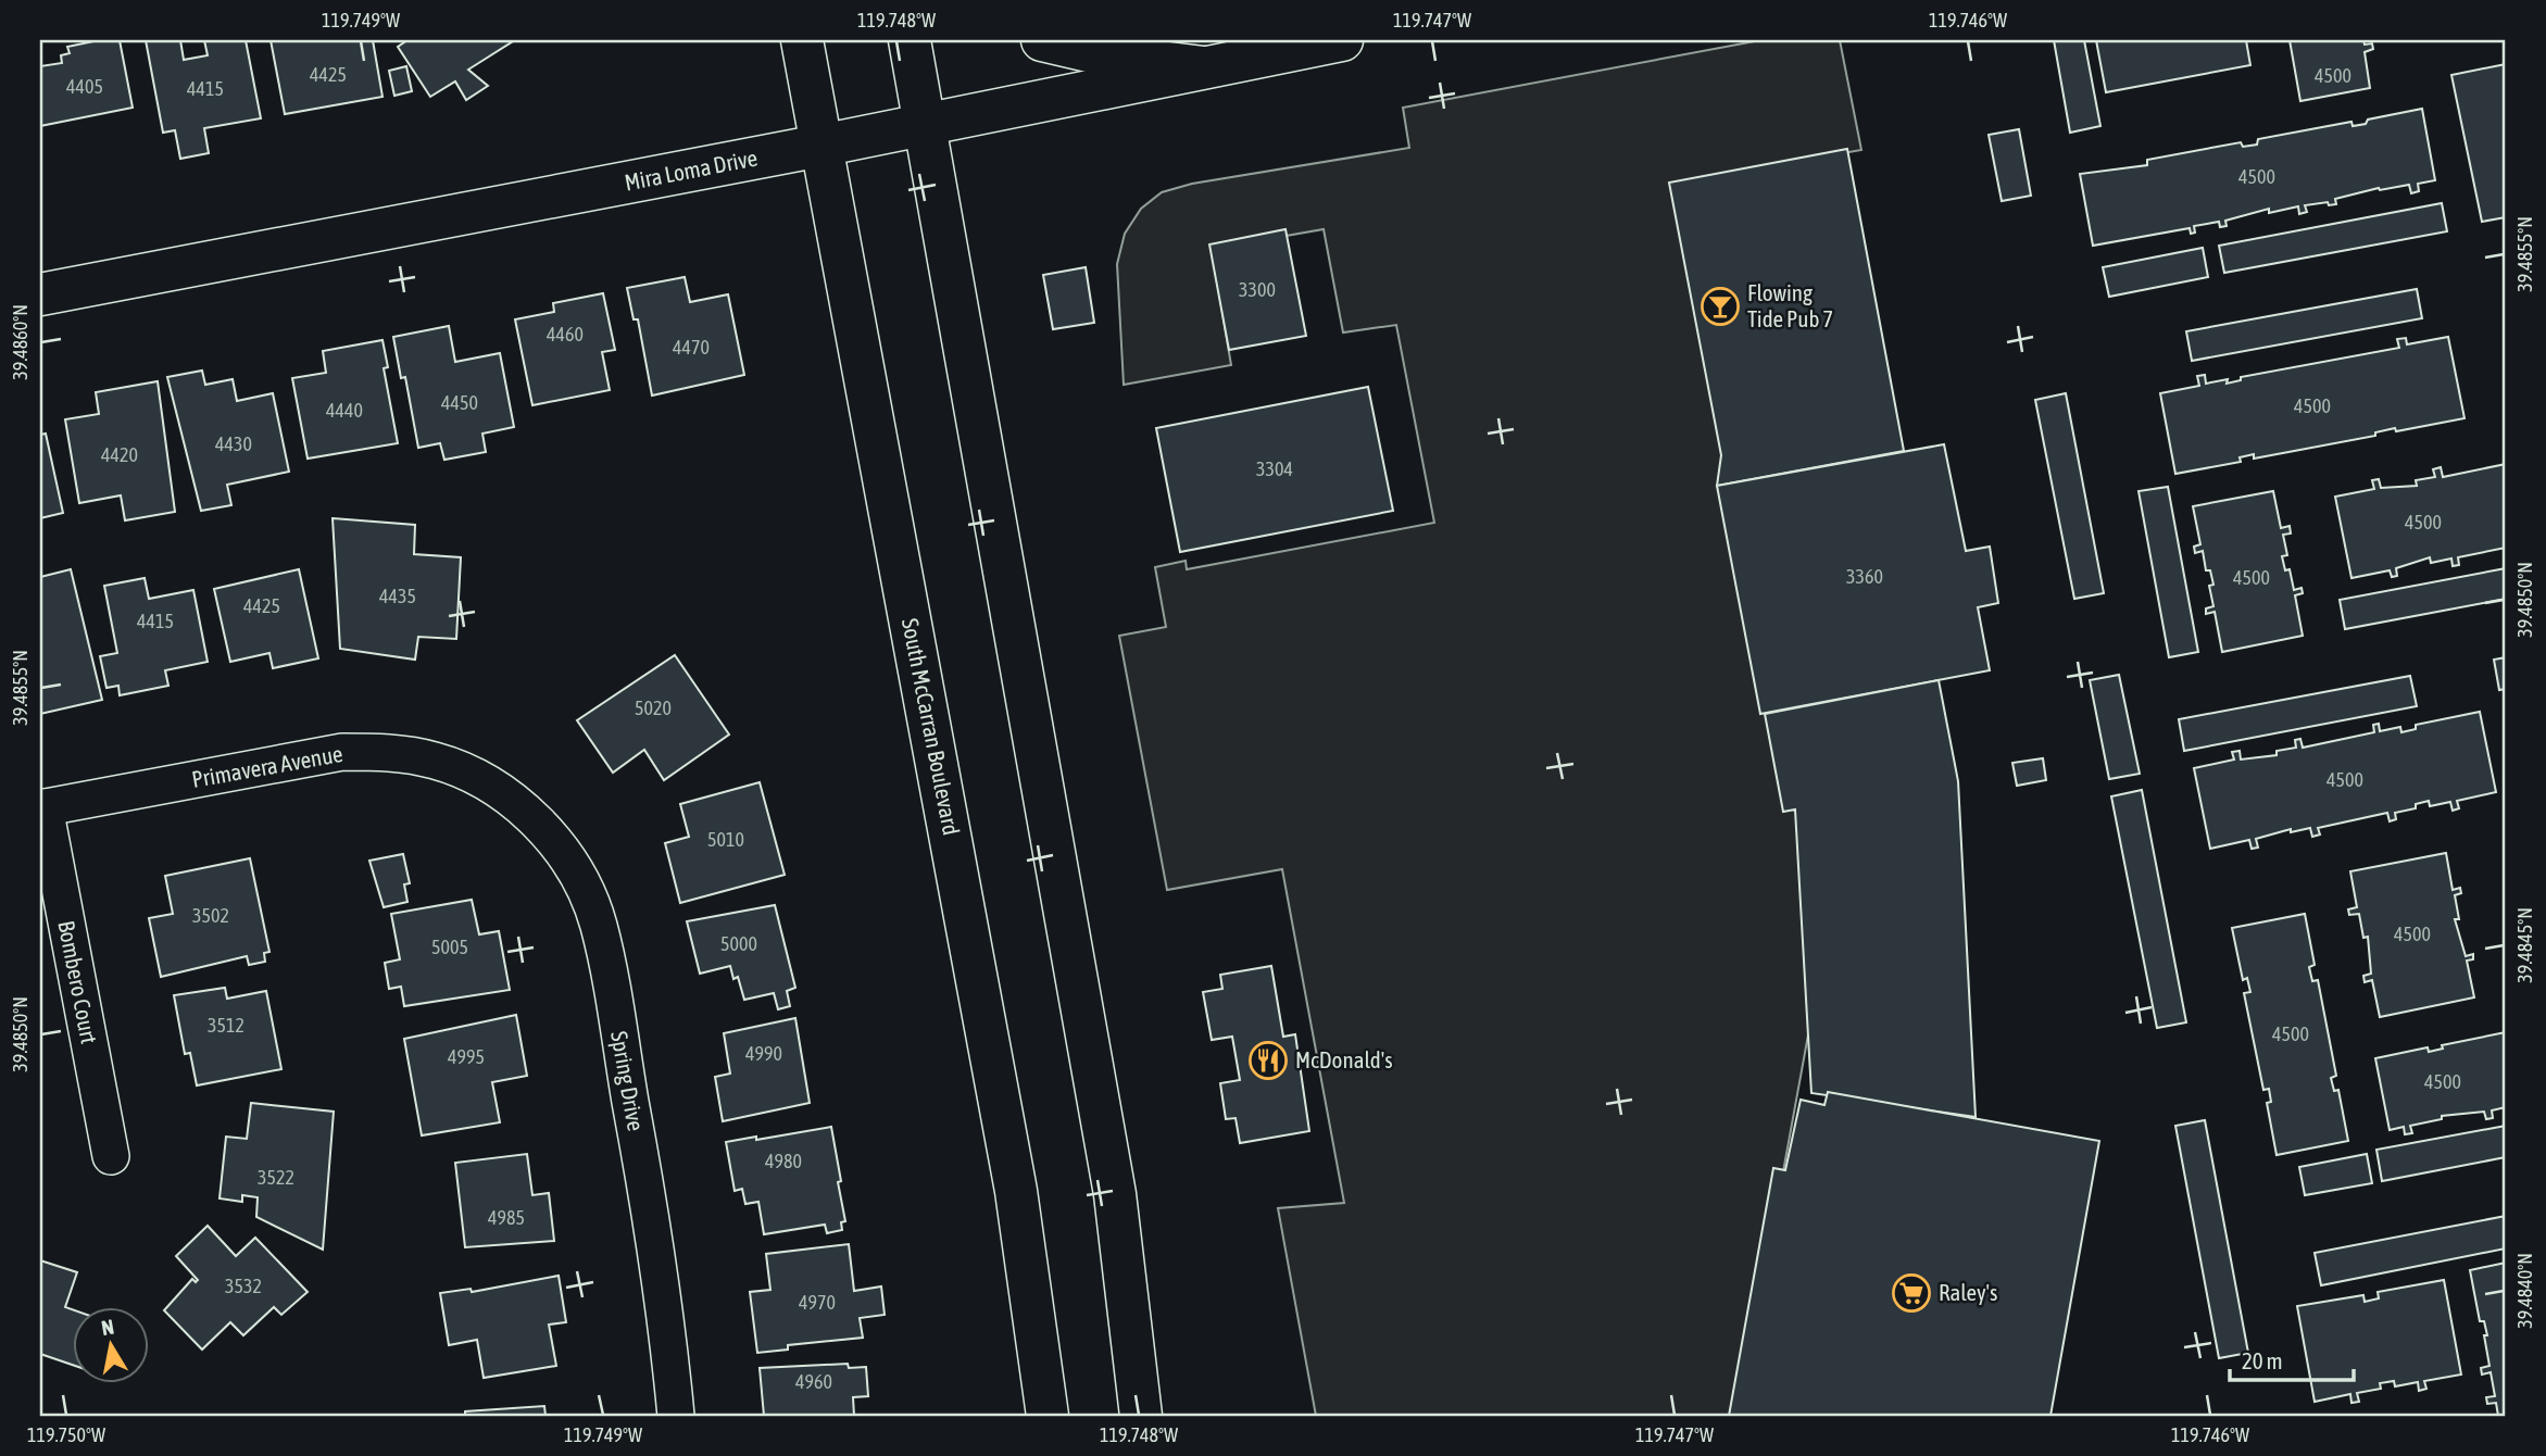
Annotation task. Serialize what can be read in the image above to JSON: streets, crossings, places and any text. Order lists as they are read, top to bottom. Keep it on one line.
{"streets":{"main road":["Mira Loma Drive","South McCarran Boulevard"],"street":["Primavera Avenue","Bombero Court","Spring Drive"]},"crossings":[["Mira Loma Drive","South McCarran Boulevard"],["Primavera Avenue","Bombero Court"],["Primavera Avenue","Spring Drive"]],"places":{"bar":["Flowing Tide Pub 7"],"restaurant":["McDonald's"],"supermarket":["Raley's"]},"house_numbers":["4425","4500","4405","4415","4500","3300","4460","4470","4450","4500","4440","4430","4420","3304","4500","3360","4500","4435","4425","4415","5020","4500","5010","3502","4500","5000","5005","3512","4500","4990","4995","4500","4980","3522","4985","3532","4970","4960"],"scale_bar":"20 m","north":"top","coordinates":["119.749°W","119.748°W","119.747°W","119.746°W","39.4855°N","39.4860°N","39.4850°N","39.4845°N","39.4840°N","119.750°W"]}
